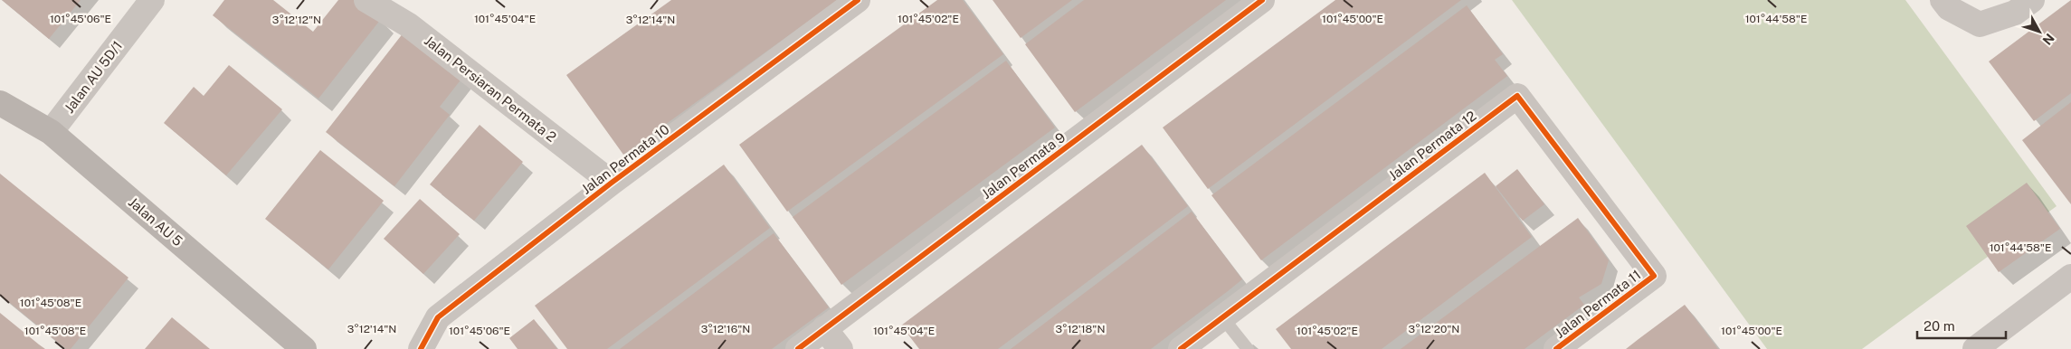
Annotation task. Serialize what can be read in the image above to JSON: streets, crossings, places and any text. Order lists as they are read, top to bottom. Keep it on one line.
{"streets":{"main road":["Jalan AU 5"],"street":["Jalan AU 5D/1","Jalan Persiaran Permata 2","Jalan Permata 12","Jalan Permata 10","Jalan Permata 9","Jalan Permata 11"]},"crossings":[["Jalan AU 5D/1","Jalan AU 5"],["Jalan Persiaran Permata 2","Jalan Permata 10"],["Jalan Permata 12","Jalan Permata 11"]],"scale_bar":"20 m","north":"bottom right","coordinates":["101°45'06\"E","101°45'04\"E","101°45'00\"E","101°45'02\"E","101°44'58\"E","3°12'12\"N","3°12'14\"N","101°45'08\"E","3°12'16\"N","3°12'18\"N","3°12'20\"N"]}
